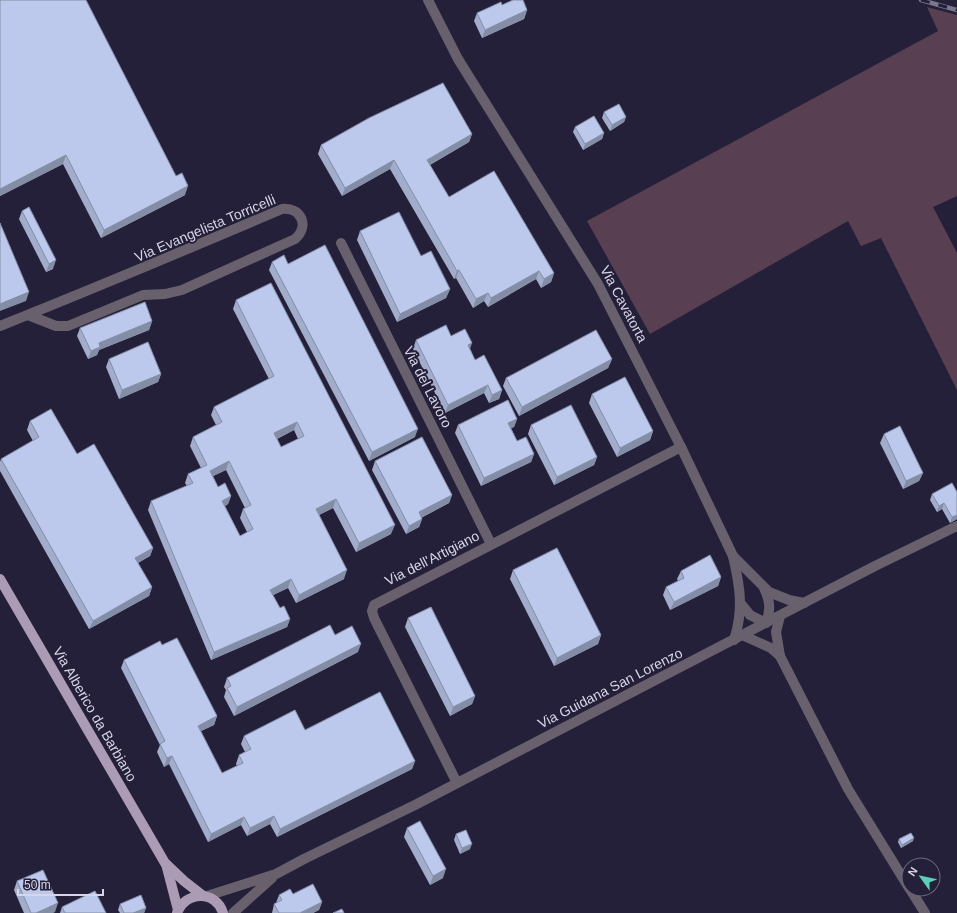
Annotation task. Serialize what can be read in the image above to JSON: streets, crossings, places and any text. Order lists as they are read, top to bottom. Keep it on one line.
{"streets":{"main road":["Via Alberico da Barbiano"],"street":["Via Evangelista Torricelli","Via Cavatorta","Via del Lavoro","Via dell'Artigiano","Via Guidana San Lorenzo"]},"crossings":[["Via Cavatorta","Via dell'Artigiano"],["Via Cavatorta","Via Guidana San Lorenzo"],["Via del Lavoro","Via dell'Artigiano"],["Via dell'Artigiano","Via Guidana San Lorenzo"]],"scale_bar":"50 m","north":"top left"}
